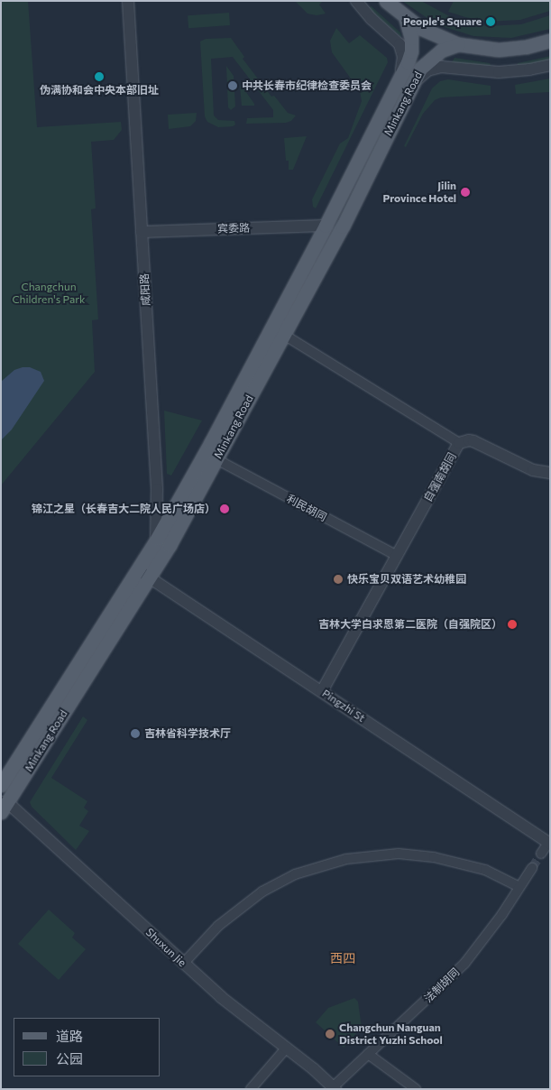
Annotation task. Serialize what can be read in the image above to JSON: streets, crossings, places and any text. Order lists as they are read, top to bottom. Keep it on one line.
{"streets":{"main road":["Minkang Road"],"street":["宾委路","咸阳路","自强南胡同","利民胡同","Pingzhi St","Shuxun Jie","法制胡同"]},"crossings":[["Minkang Road","宾委路"],["Minkang Road","咸阳路"],["Minkang Road","自强南胡同"],["Minkang Road","利民胡同"],["Minkang Road","Pingzhi St"],["Minkang Road","Shuxun Jie"],["宾委路","咸阳路"],["咸阳路","Pingzhi St"],["自强南胡同","利民胡同"],["自强南胡同","Pingzhi St"],["Shuxun Jie","法制胡同"]],"districts":["西四"],"parks":["Changchun Children's Park"],"places":["People's Square","伪满协和会中央本部旧址","中共长春市纪律检查委员会","Jilin Province Hotel","锦江之星（长春吉大二院人民广场店）","快乐宝贝双语艺术幼稚园","吉林大学白求恩第二医院（自强院区）","吉林省科学技术厅","Changchun Nanguan District Yuzhi School"],"legend":["道路","公园"]}
